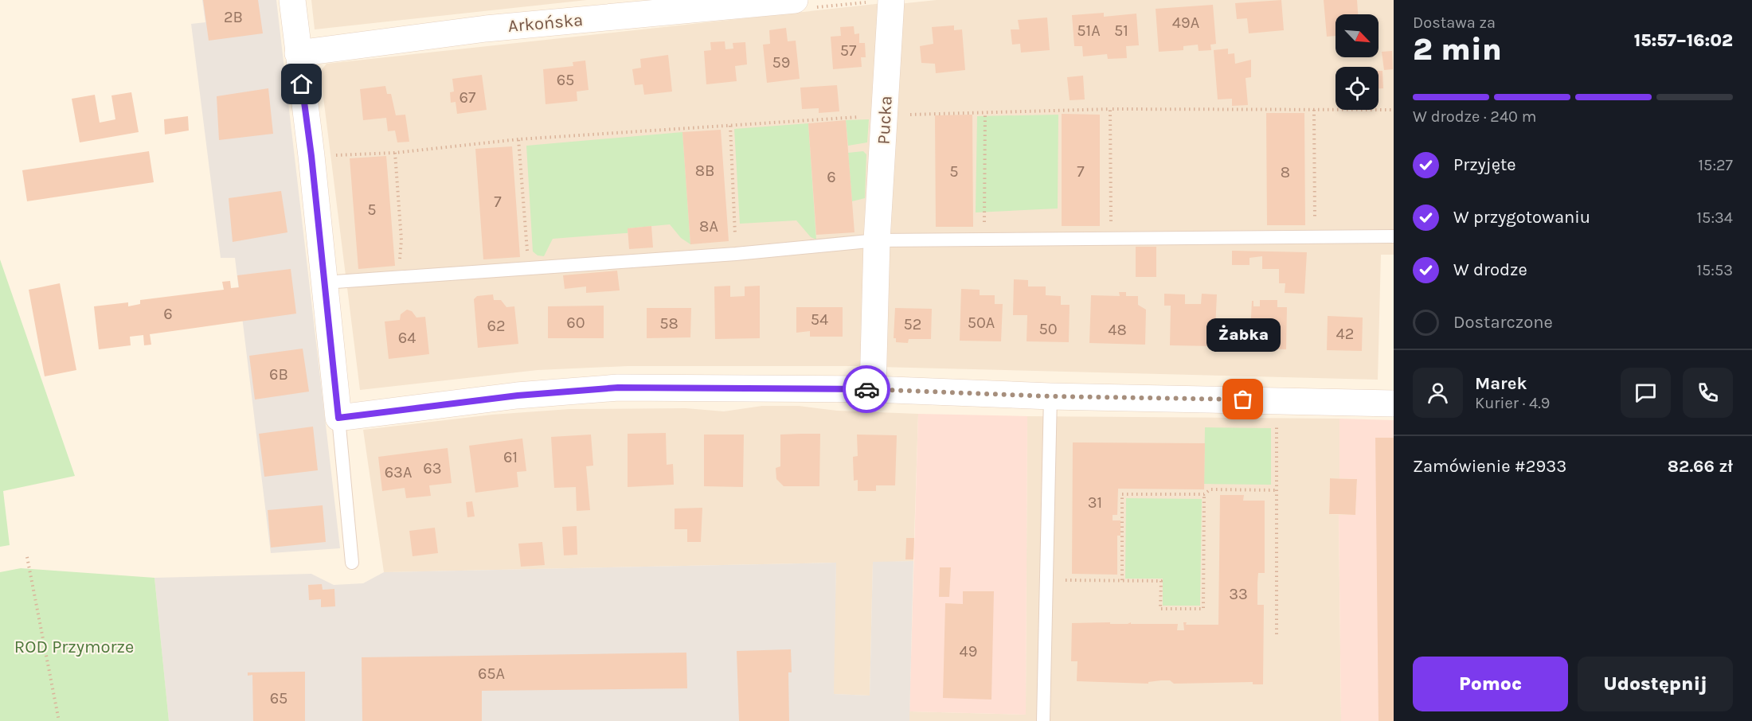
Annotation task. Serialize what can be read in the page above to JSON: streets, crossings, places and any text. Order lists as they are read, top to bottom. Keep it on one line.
{"streets":{"street":["Arkońska","Pucka"]},"parks":["ROD Przymorze"],"places":["Żabka"],"house_numbers":["2B","49A","51A","51","57","59","65","67","8B","5","7","8","6","7","5","8A","6","54","60","50A","58","52","62","50","48","42","64","6B","61","63","63A","31","33","49","65A","65"],"north":"bottom right","page":{"heading":["2 min","Dostawa za","15:57–16:02"],"panel":["Marek","Kurier · 4.9","Zamówienie #2933","82.66 zł"],"bar":"W drodze · 240 m","list":[["Przyjęte","15:27"],["W przygotowaniu","15:34"],["W drodze","15:53"],"Dostarczone"],"bubble":"Żabka","buttons":["Pomoc","Udostępnij"]}}
